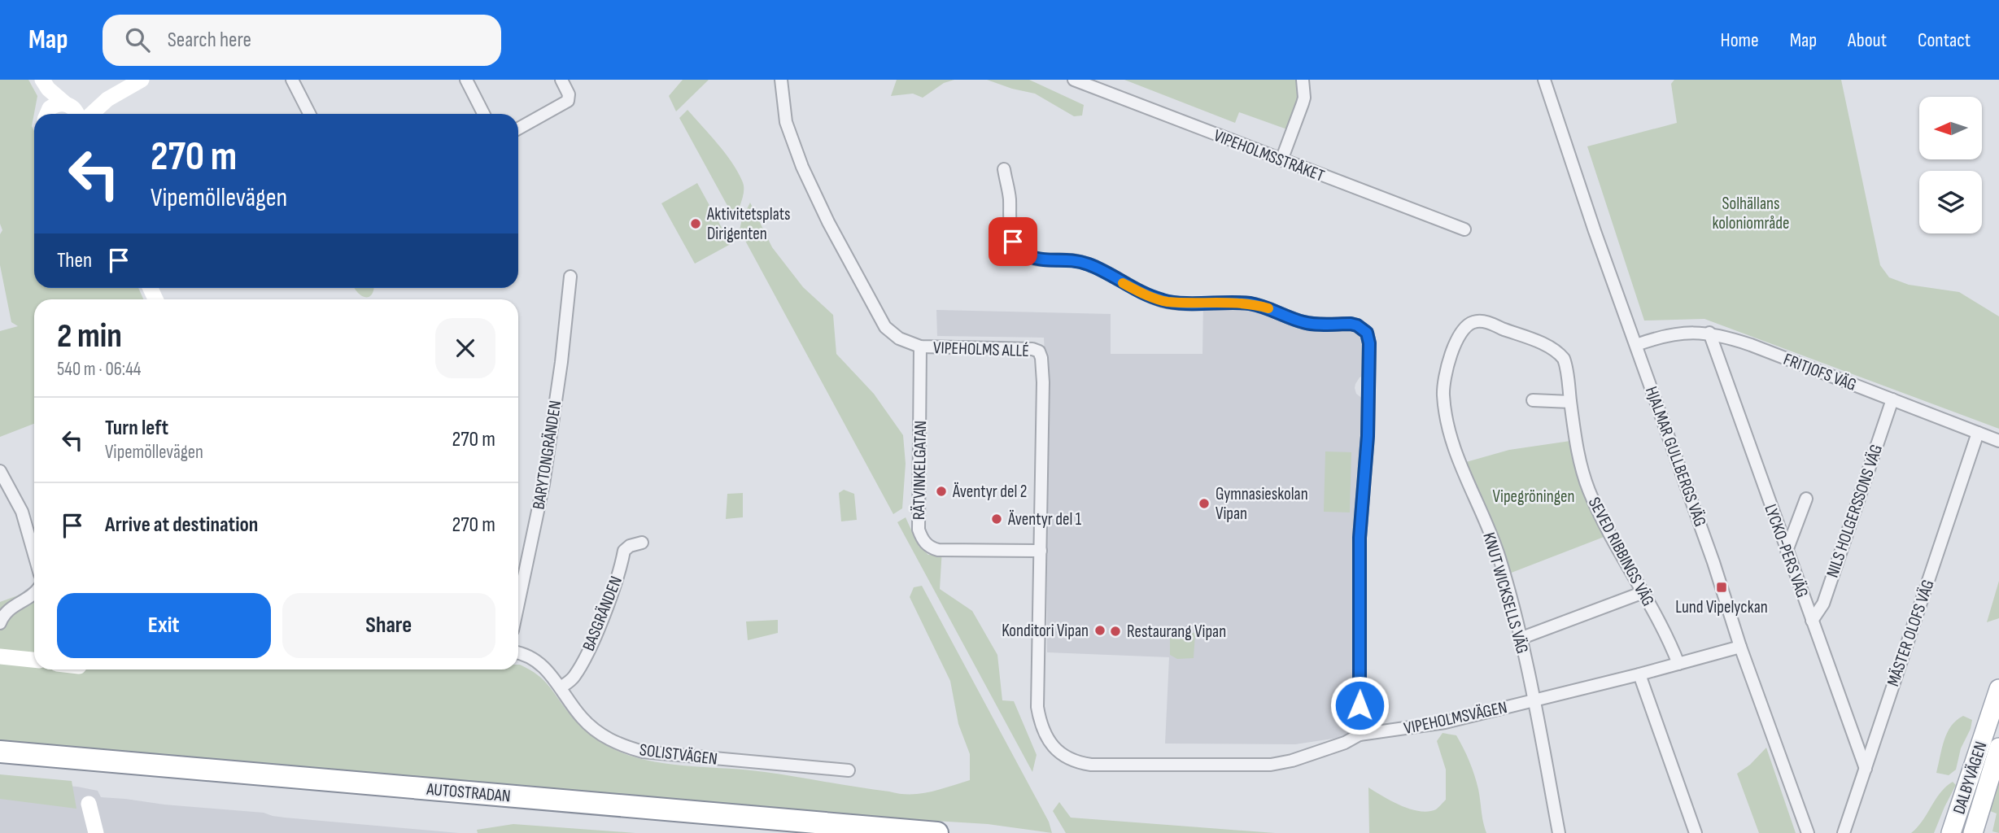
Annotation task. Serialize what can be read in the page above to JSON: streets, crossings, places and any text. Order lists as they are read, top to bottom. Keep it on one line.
{"streets":{"highway":["AUTOSTRADAN"],"main road":["DALBYVÄGEN"],"street":["VIPEHOLMSSTRÅKET","VIPEHOLMS ALLÉ","FRITJOFS VÄG","BARYTONGRÄNDEN","HJALMAR GULLBERGS VÄG","RÄTVINKELGATAN","NILS HOLGERSSONS VÄG","LYCKO-PERS VÄG","SEVED RIBBINGS VÄG","KNUT WICKSELLS VÄG","BASGRÄNDEN","MÄSTER OLOFS VÄG","VIPEHOLMSVÄGEN","SOLISTVÄGEN"]},"crossings":[["VIPEHOLMS ALLÉ","RÄTVINKELGATAN"],["VIPEHOLMS ALLÉ","VIPEHOLMSVÄGEN"],["FRITJOFS VÄG","HJALMAR GULLBERGS VÄG"],["FRITJOFS VÄG","NILS HOLGERSSONS VÄG"],["FRITJOFS VÄG","LYCKO-PERS VÄG"],["FRITJOFS VÄG","MÄSTER OLOFS VÄG"],["HJALMAR GULLBERGS VÄG","VIPEHOLMSVÄGEN"],["NILS HOLGERSSONS VÄG","LYCKO-PERS VÄG"],["LYCKO-PERS VÄG","MÄSTER OLOFS VÄG"],["SEVED RIBBINGS VÄG","KNUT WICKSELLS VÄG"],["SEVED RIBBINGS VÄG","VIPEHOLMSVÄGEN"],["KNUT WICKSELLS VÄG","VIPEHOLMSVÄGEN"],["BASGRÄNDEN","SOLISTVÄGEN"]],"parks":["Solhällans koloniområde","Vipegröningen"],"places":{"other":["Aktivitetsplats Dirigenten","Äventyr del 2","Gymnasieskolan Vipan","Äventyr del 1","Konditori Vipan","Restaurang Vipan"],"transit":["Lund Vipelyckan"]},"north":"left","page":{"header":"Map","search":"Search here","nav":["Home","Map","About","Contact"],"turn":["270 m","Vipemöllevägen"],"then":"Then","heading":["2 min","540 m · 06:44"],"list":[{"name":"Turn left","note":"Vipemöllevägen","value":"270 m"},{"name":"Arrive at destination","value":"270 m"}],"buttons":["Exit","Share"]}}
